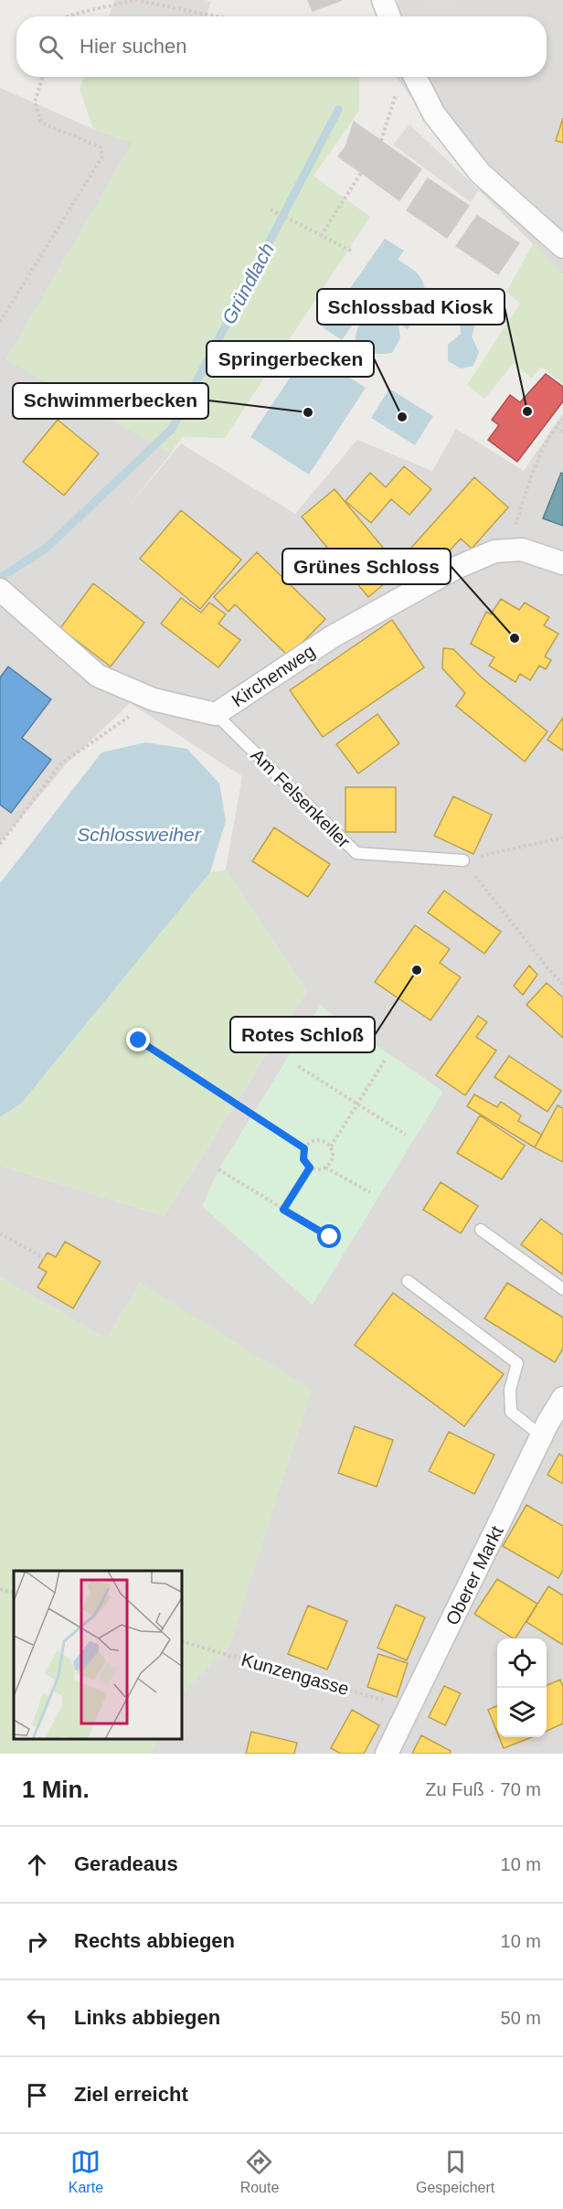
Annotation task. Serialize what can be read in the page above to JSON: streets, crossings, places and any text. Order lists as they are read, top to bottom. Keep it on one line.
{"streets":{"street":["Kirchenweg","Oberer Markt"],"lane":["Am Felsenkeller"],"path":["Kunzengasse"]},"crossings":[["Kirchenweg","Am Felsenkeller"],["Oberer Markt","Kunzengasse"]],"water":["Gründlach","Schlossweiher"],"places":["Schlossbad Kiosk","Schwimmerbecken","Springerbecken","Grünes Schloss","Rotes Schloß"],"page":{"search":"Hier suchen","heading":["1 Min.","Zu Fuß · 70 m"],"list":[["Geradeaus","10 m"],["Rechts abbiegen","10 m"],["Links abbiegen","50 m"],"Ziel erreicht"],"nav":["Karte","Route","Gespeichert"]}}
